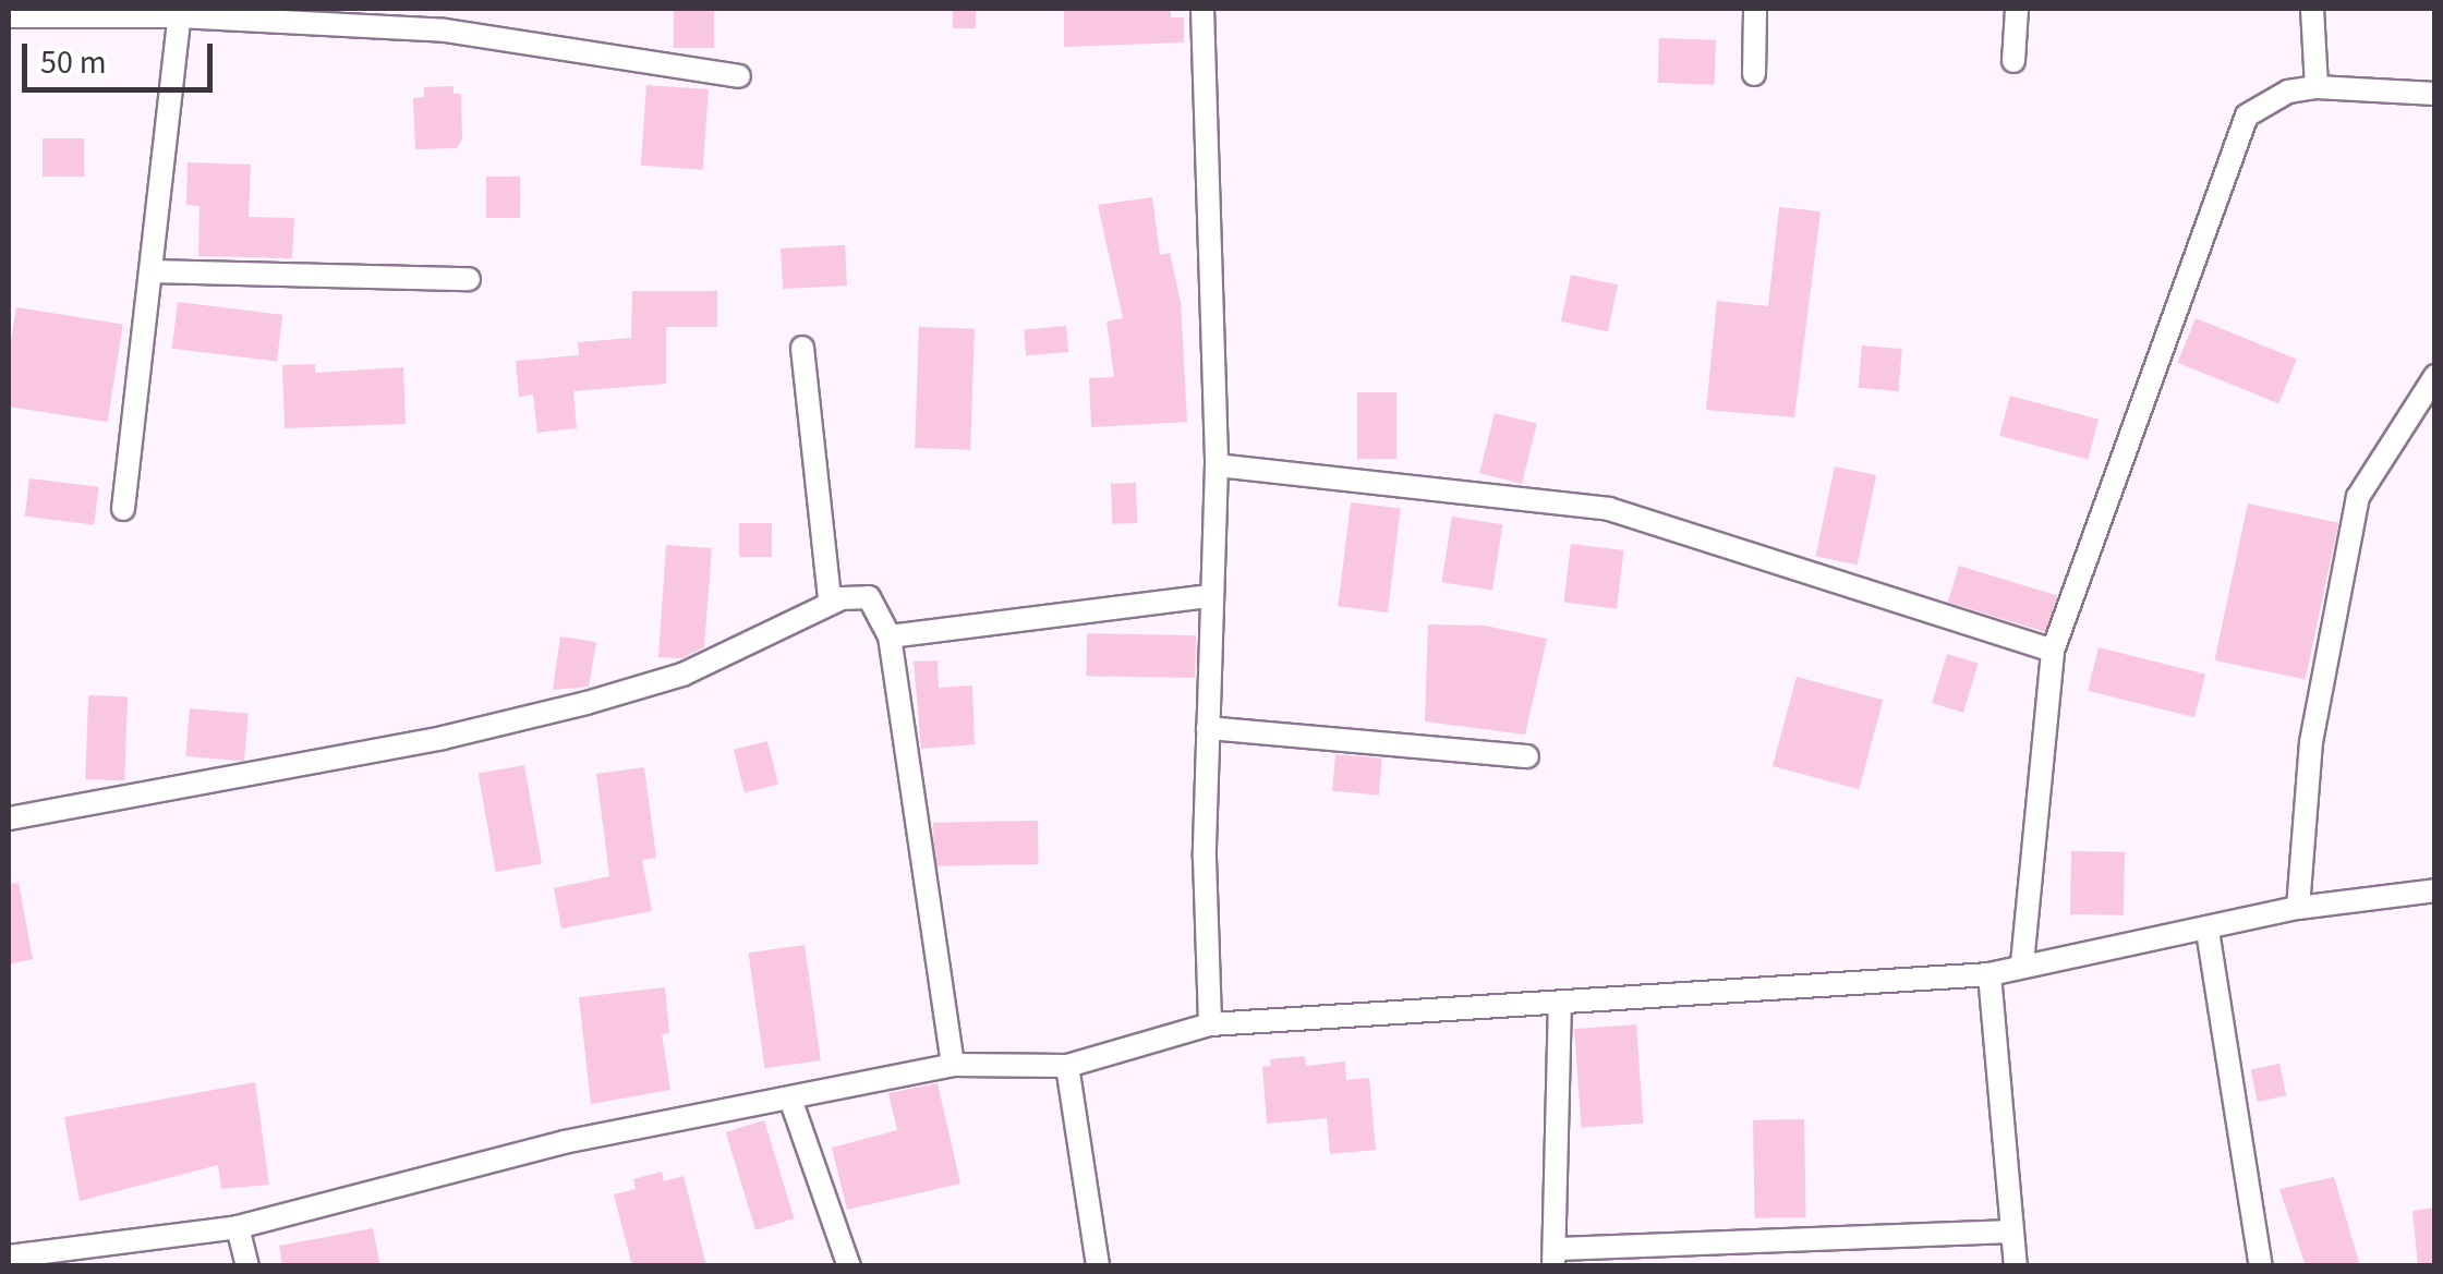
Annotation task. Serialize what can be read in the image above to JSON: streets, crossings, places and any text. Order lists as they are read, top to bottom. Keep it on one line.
{"scale_bar":"50 m"}
